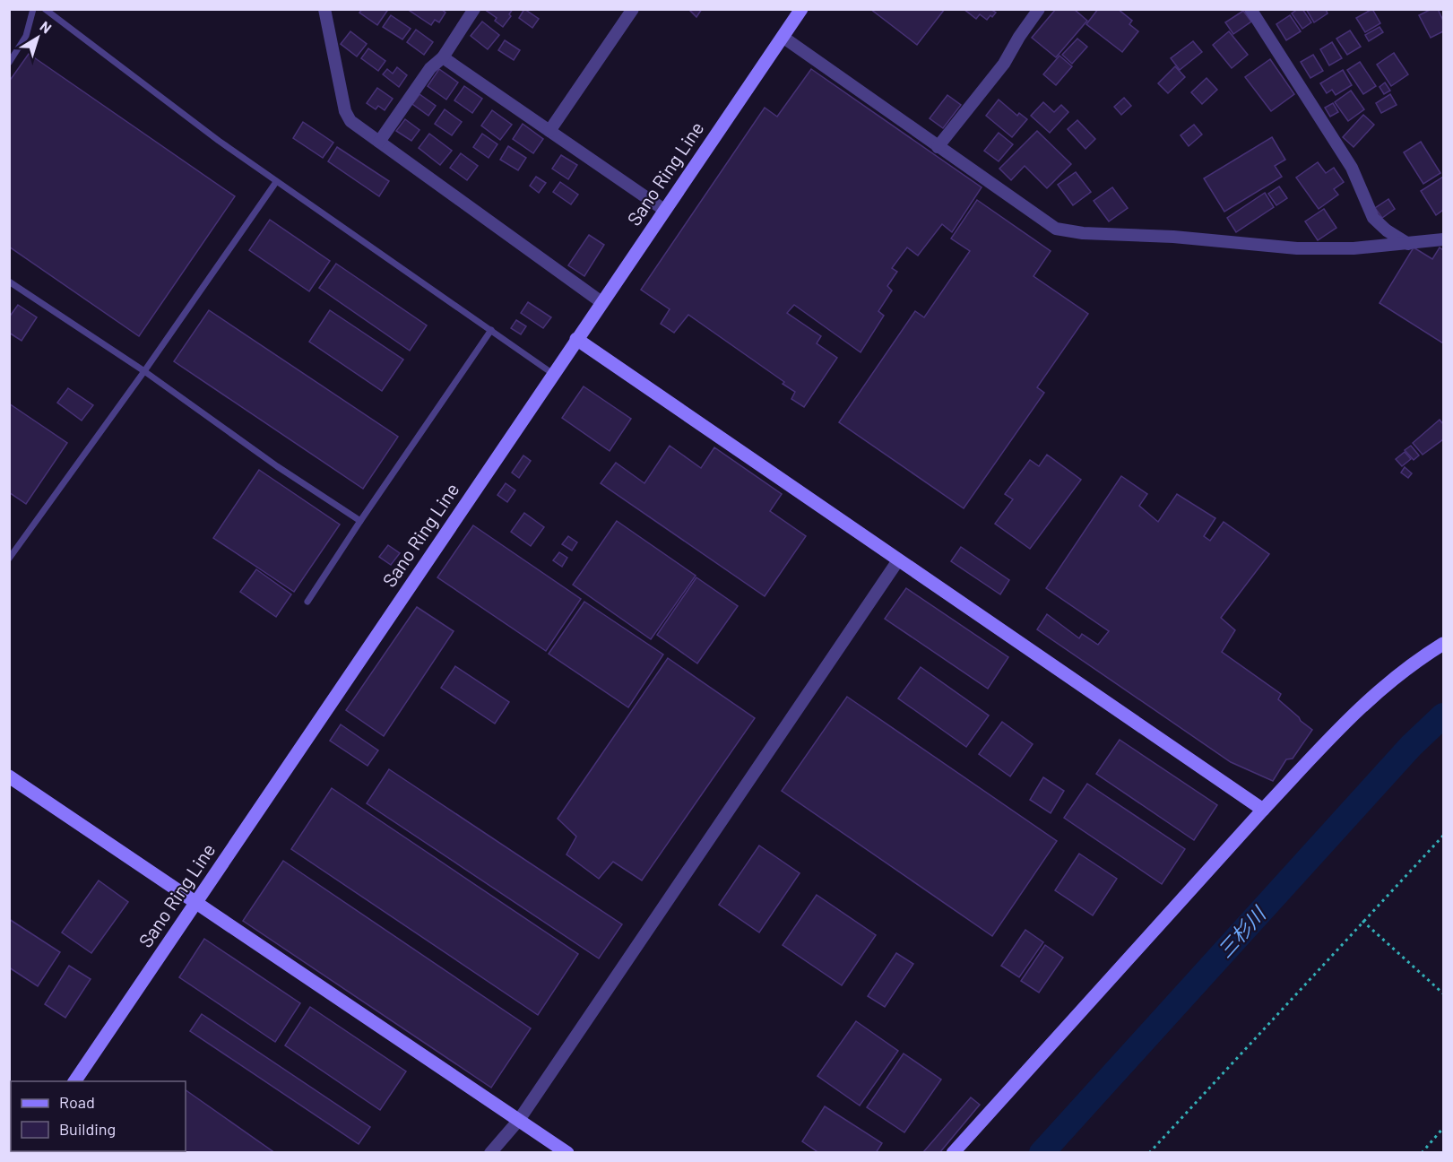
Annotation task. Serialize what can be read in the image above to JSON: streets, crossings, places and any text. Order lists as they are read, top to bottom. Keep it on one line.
{"streets":{"street":["Sano Ring Line"]},"water":["三杉川"],"legend":["Road","Building"],"north":"top right"}
